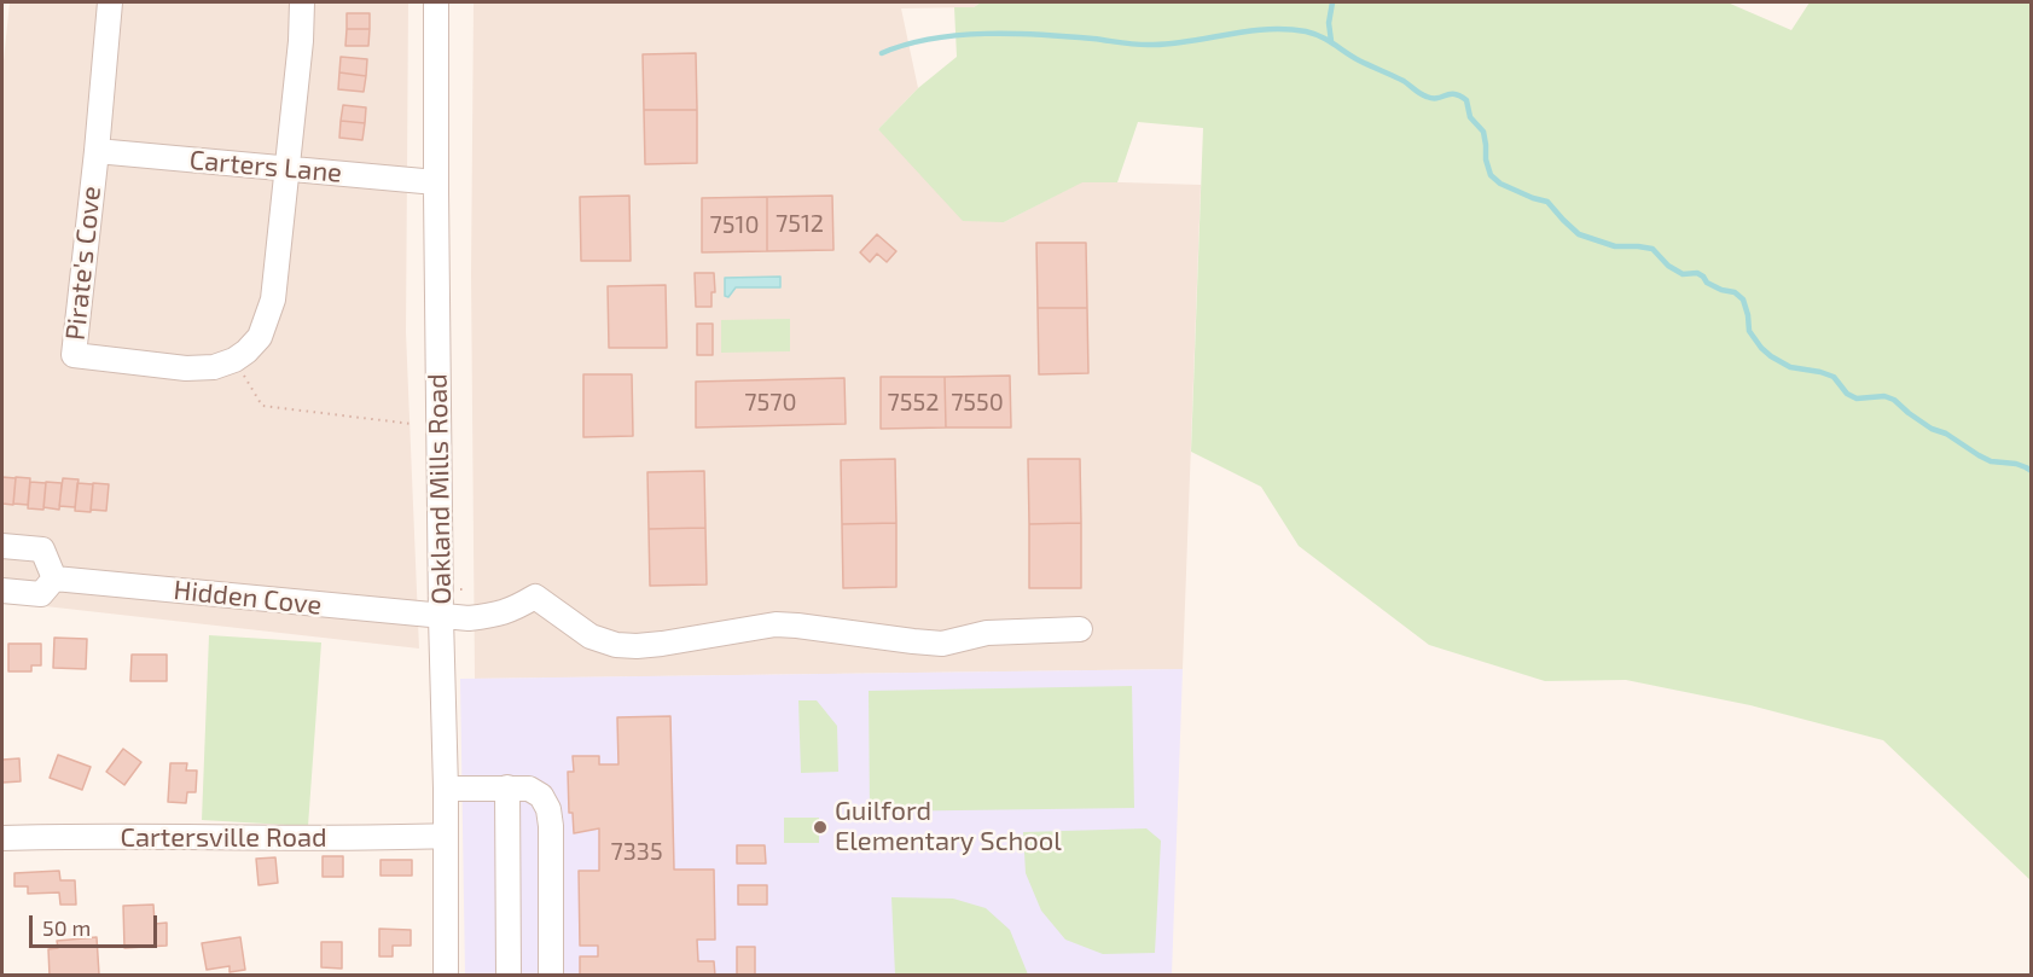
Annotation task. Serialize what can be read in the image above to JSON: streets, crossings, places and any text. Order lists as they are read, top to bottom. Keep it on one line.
{"streets":{"street":["Carters Lane","Pirate's Cove","Oakland Mills Road","Hidden Cove","Cartersville Road"]},"crossings":[["Carters Lane","Pirate's Cove"],["Carters Lane","Oakland Mills Road"],["Oakland Mills Road","Hidden Cove"],["Oakland Mills Road","Cartersville Road"]],"places":["Guilford Elementary School"],"house_numbers":["7512","7510","7570","7552","7550","7335"],"scale_bar":"50 m"}
